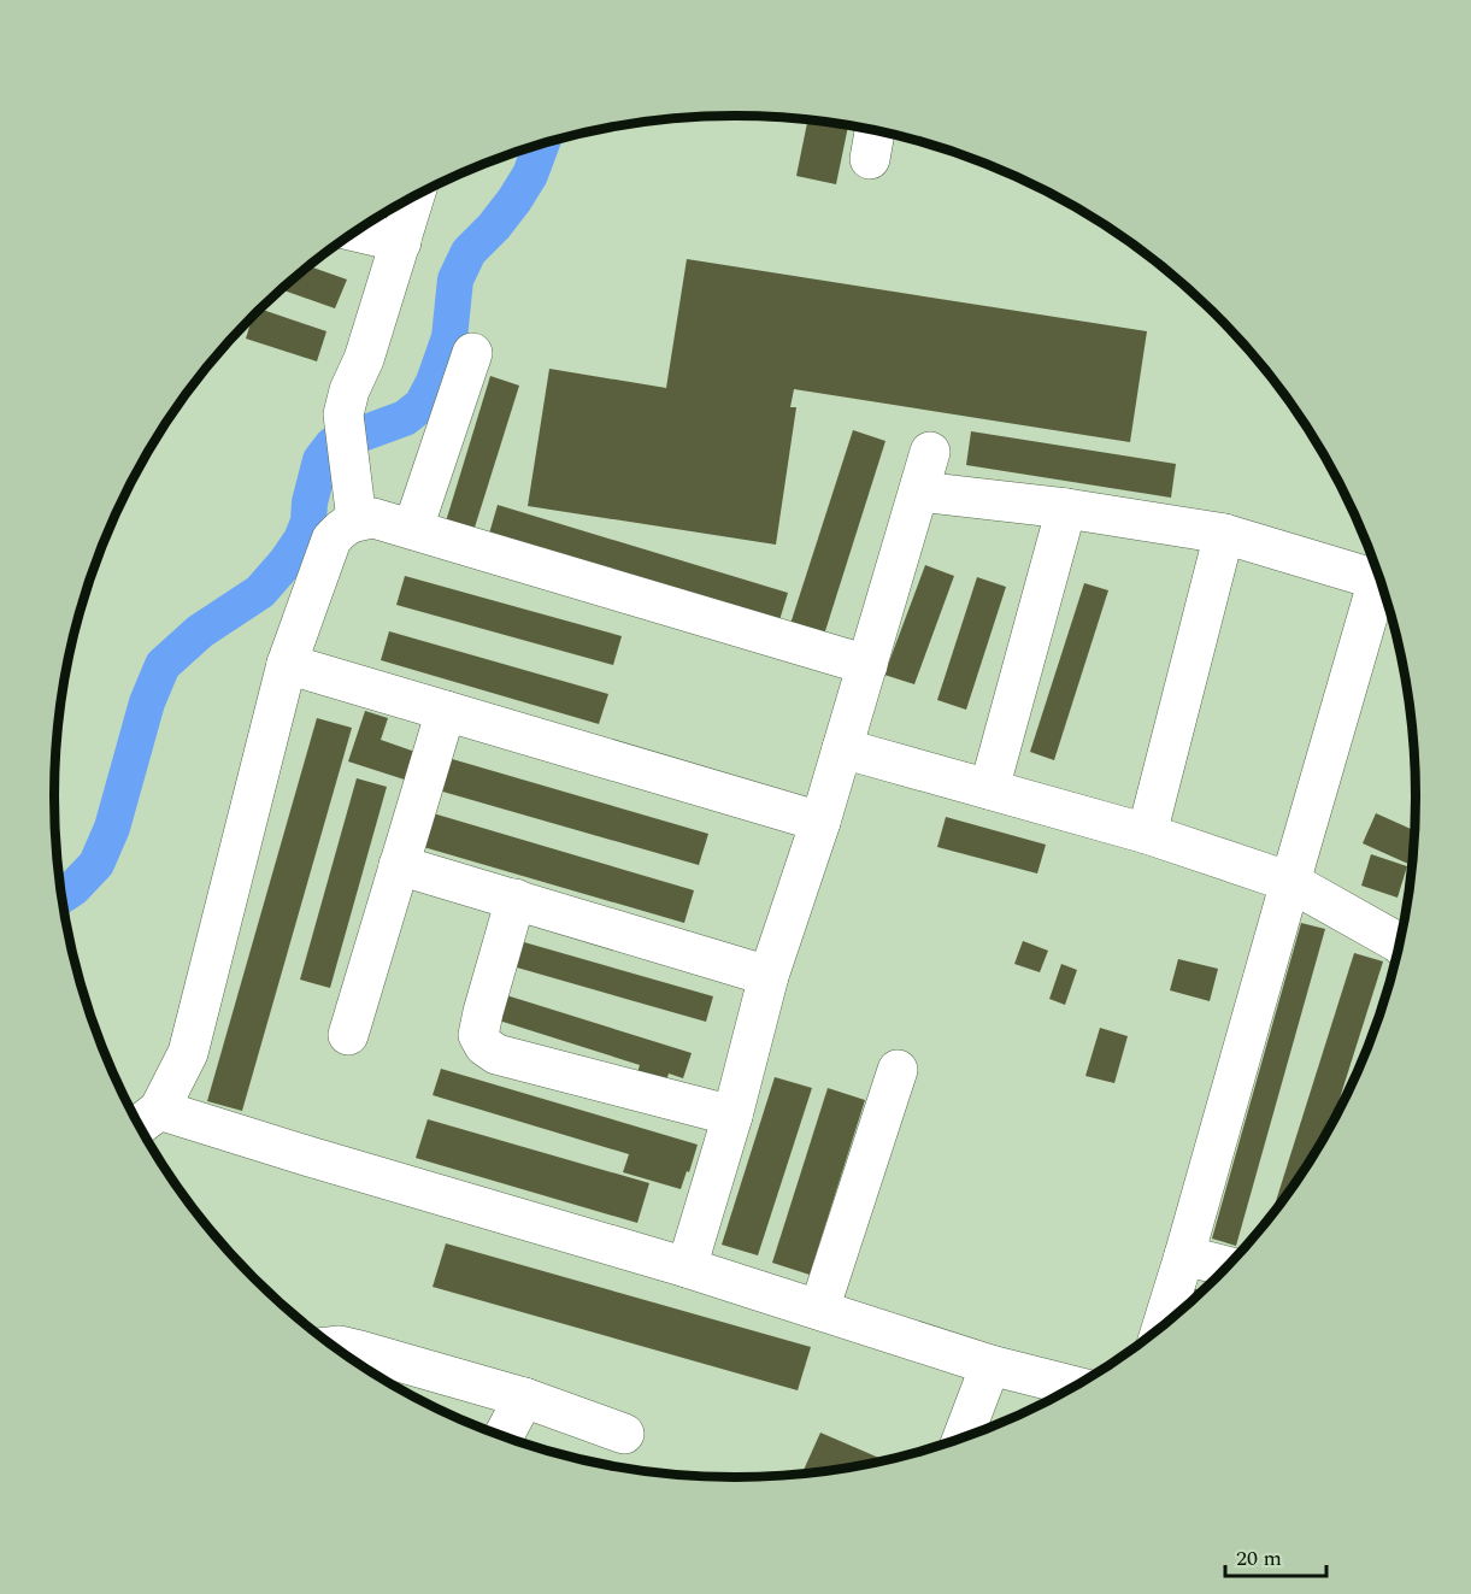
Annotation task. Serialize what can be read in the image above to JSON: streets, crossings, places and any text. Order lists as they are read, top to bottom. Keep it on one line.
{"scale_bar":"20 m"}
